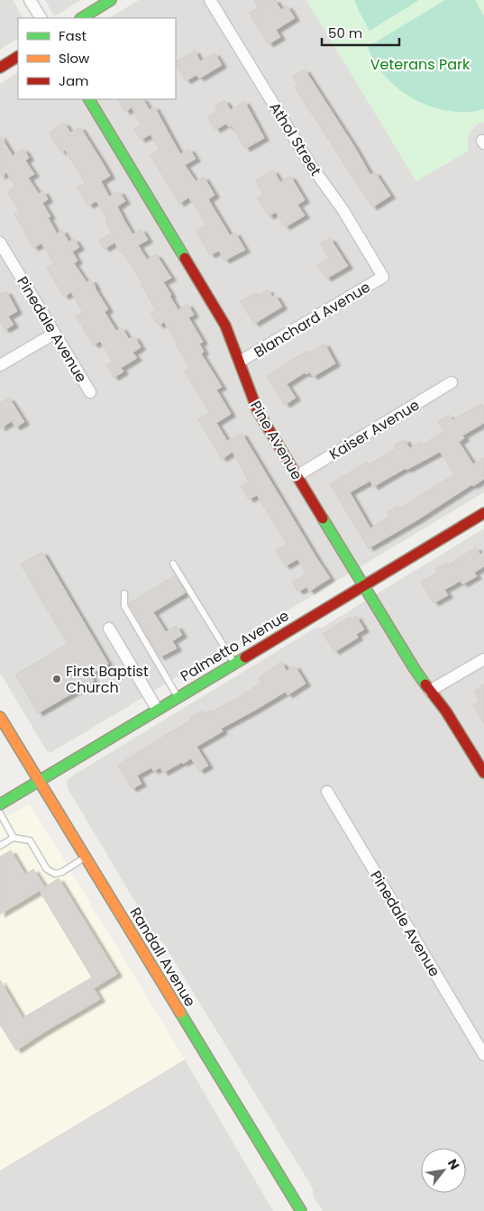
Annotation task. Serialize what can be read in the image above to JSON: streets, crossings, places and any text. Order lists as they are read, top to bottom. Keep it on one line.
{"streets":{"street":["Athol Street","Blanchard Avenue","Pinedale Avenue","Kaiser Avenue","Pine Avenue","Palmetto Avenue","Randall Avenue"]},"crossings":[["Athol Street","Blanchard Avenue"],["Blanchard Avenue","Pine Avenue"],["Kaiser Avenue","Pine Avenue"],["Pine Avenue","Palmetto Avenue"],["Palmetto Avenue","Randall Avenue"]],"parks":["Veterans Park"],"places":["First Baptist Church"],"legend":["Fast","Slow","Jam"],"scale_bar":"50 m","north":"top right"}
